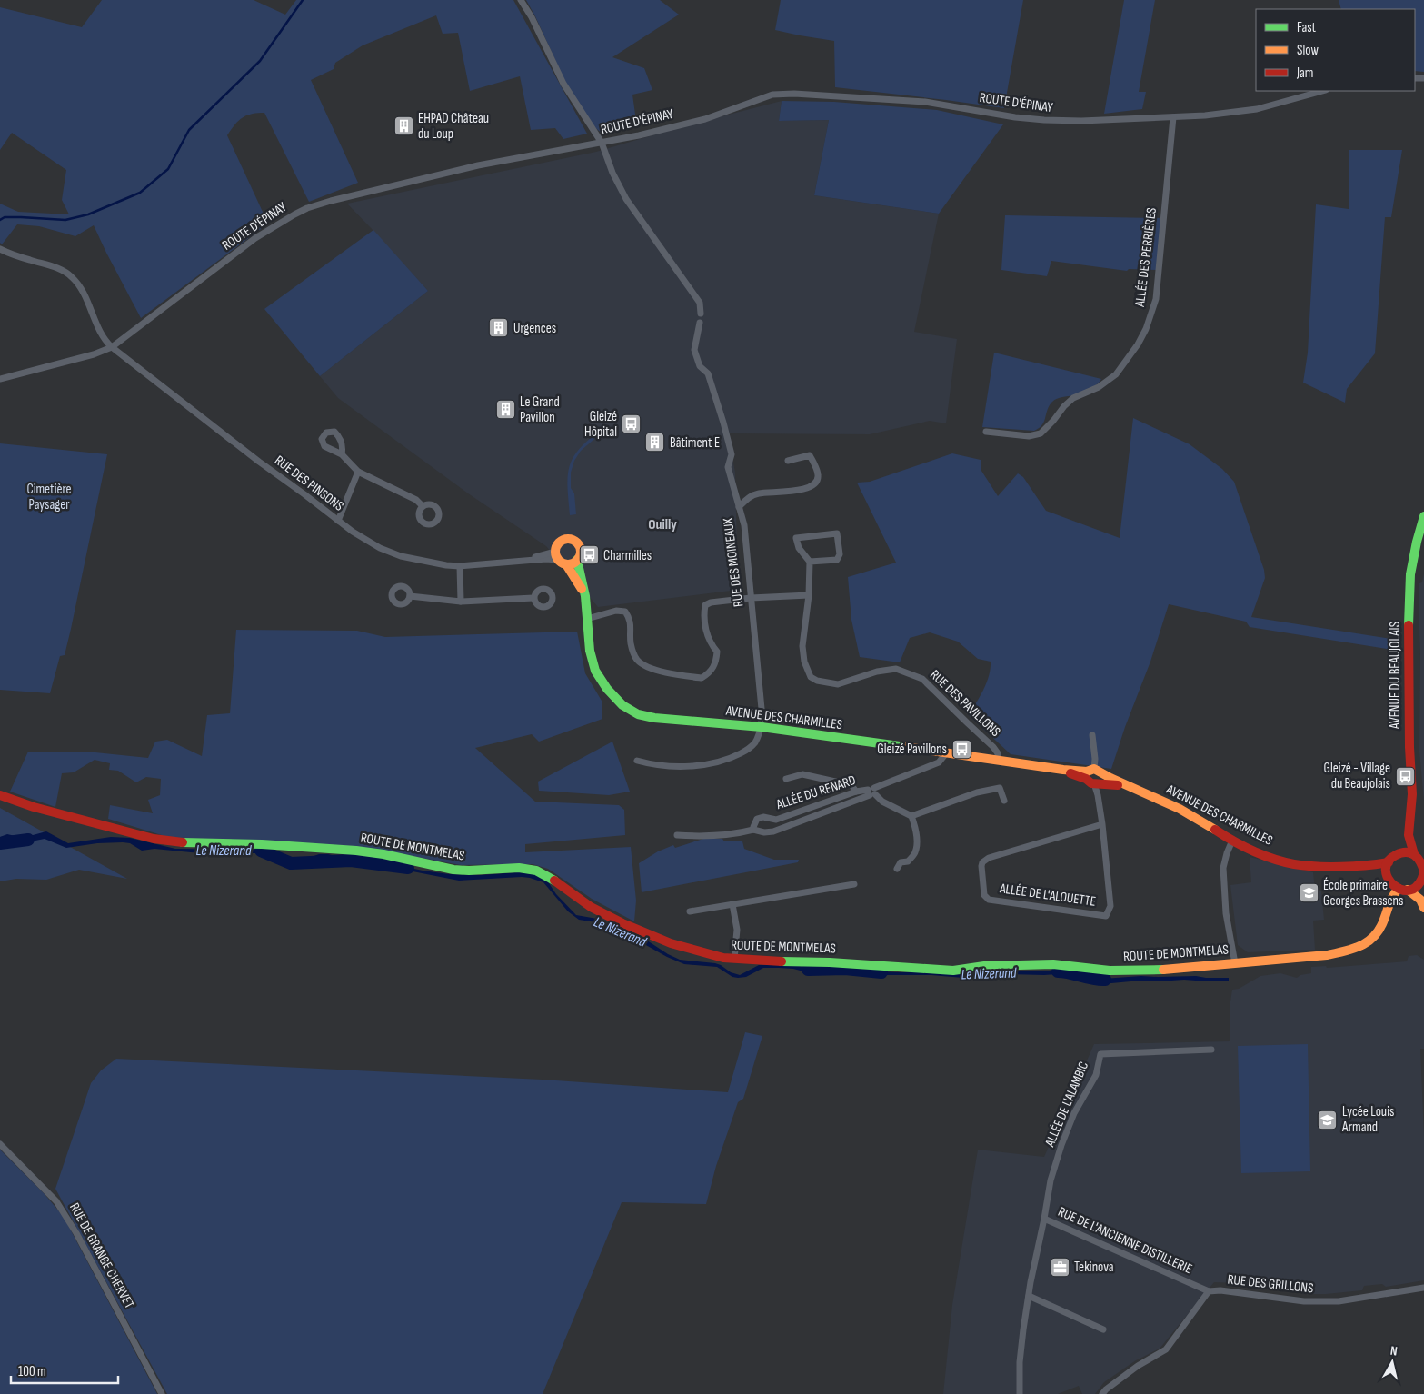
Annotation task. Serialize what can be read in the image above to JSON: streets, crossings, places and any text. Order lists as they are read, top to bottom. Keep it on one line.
{"streets":{"street":["ROUTE D'ÉPINAY","ALLÉE DES PERRIÈRES","RUE DES PINSONS","RUE DES MOINEAUX","AVENUE DU BEAUJOLAIS","RUE DES PAVILLONS","AVENUE DES CHARMILLES","ALLÉE DU RENARD","ROUTE DE MONTMELAS","ALLÉE DE L'ALOUETTE","ALLÉE DE L'ALAMBIC","RUE DE L'ANCIENNE DISTILLERIE","RUE DE GRANGE CHERVET","RUE DES GRILLONS"]},"crossings":[["ROUTE D'ÉPINAY","ALLÉE DES PERRIÈRES"],["ROUTE D'ÉPINAY","RUE DES PINSONS"],["RUE DES PINSONS","AVENUE DES CHARMILLES"],["RUE DES MOINEAUX","AVENUE DES CHARMILLES"],["AVENUE DU BEAUJOLAIS","AVENUE DES CHARMILLES"],["AVENUE DU BEAUJOLAIS","ROUTE DE MONTMELAS"],["RUE DES PAVILLONS","AVENUE DES CHARMILLES"],["AVENUE DES CHARMILLES","ALLÉE DU RENARD"],["AVENUE DES CHARMILLES","ROUTE DE MONTMELAS"],["ALLÉE DE L'ALAMBIC","RUE DE L'ANCIENNE DISTILLERIE"],["RUE DE L'ANCIENNE DISTILLERIE","RUE DES GRILLONS"]],"districts":["Ouilly"],"water":["Le Nizerand"],"parks":["Cimetière Paysager"],"places":{"building":["EHPAD Château du Loup","Urgences","Le Grand Pavillon","Bâtiment E"],"bus stop":["Gleizé Hôpital","Charmilles","Gleizé Pavillons","Gleizé - Village du Beaujolais"],"school or university":["École primaire Georges Brassens","Lycée Louis Armand"],"office":["Tekinova"]},"legend":["Fast","Slow","Jam"],"scale_bar":"100 m","north":"top"}
